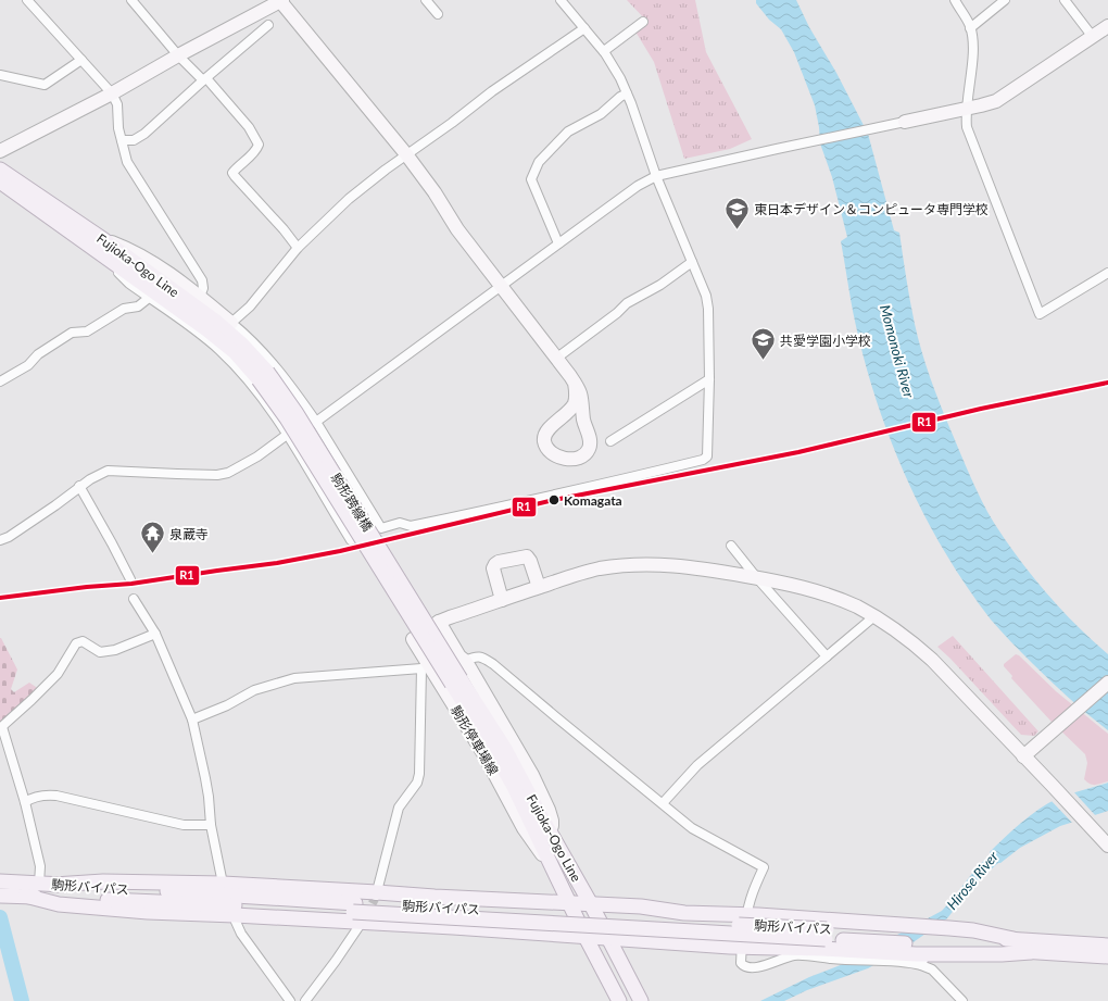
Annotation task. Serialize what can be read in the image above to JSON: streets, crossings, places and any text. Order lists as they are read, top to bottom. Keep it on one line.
{"streets":{"main road":["Fujioka-Ogo Line","駒形跨線橋","駒形バイパス"],"street":["駒形停車場線"]},"crossings":[["Fujioka-Ogo Line","駒形跨線橋"],["Fujioka-Ogo Line","駒形停車場線"]],"water":["Momonoki River","Hirose River"],"places":{"school or university":["東日本デザイン＆コンピュータ専門学校","共愛学園小学校"],"other":["Komagata"],"temple":["泉蔵寺"]},"lines":["transit line R1"]}
